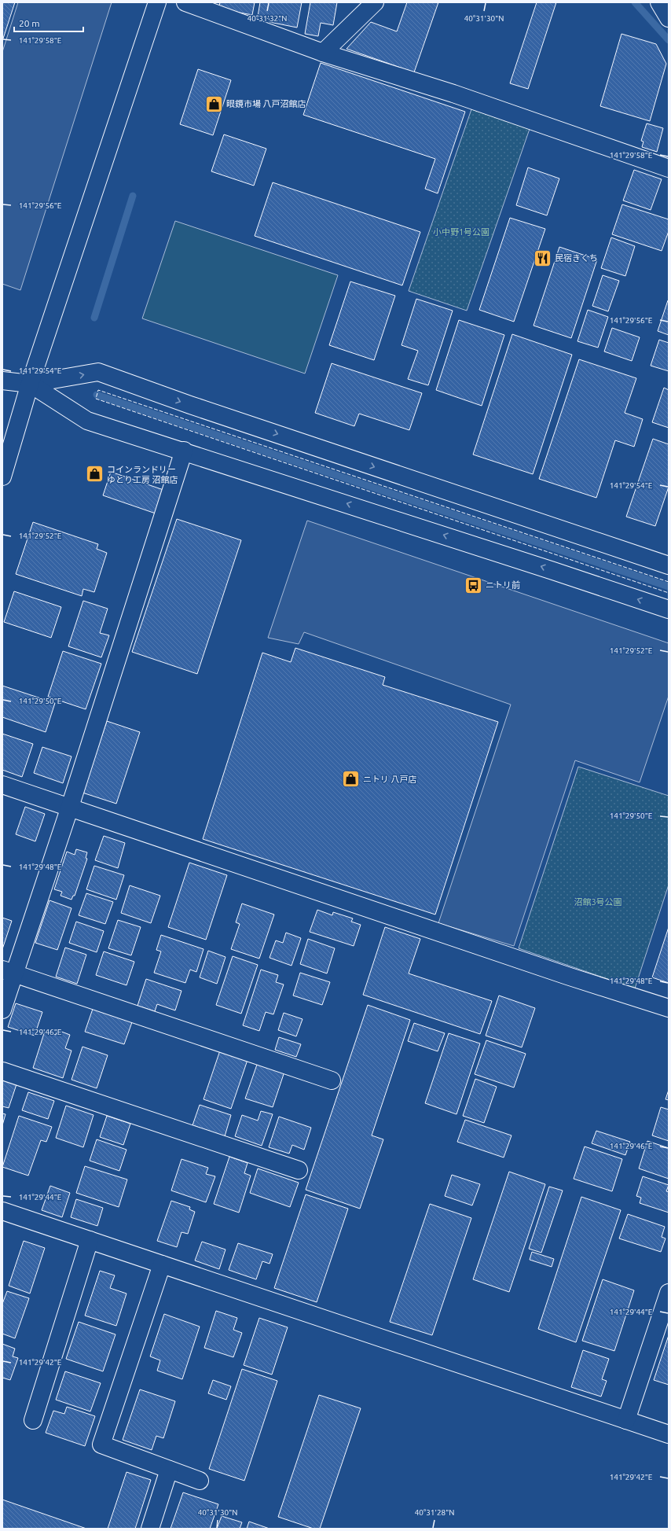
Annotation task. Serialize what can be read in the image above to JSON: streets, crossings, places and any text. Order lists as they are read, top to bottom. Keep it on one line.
{"parks":["小中野1号公園","沼館3号公園"],"places":{"shop":["眼鏡市場 八戸沼館店","コインランドリー ゆとり工房 沼館店","ニトリ 八戸店"],"restaurant":["民宿きくち"],"bus stop":["ニトリ前"]},"scale_bar":"20 m","coordinates":["40°31'32\"N","40°31'30\"N","141°29'58\"E","141°29'56\"E","141°29'54\"E","141°29'52\"E","141°29'50\"E","141°29'48\"E","141°29'46\"E","141°29'44\"E","141°29'42\"E","40°31'28\"N"]}
